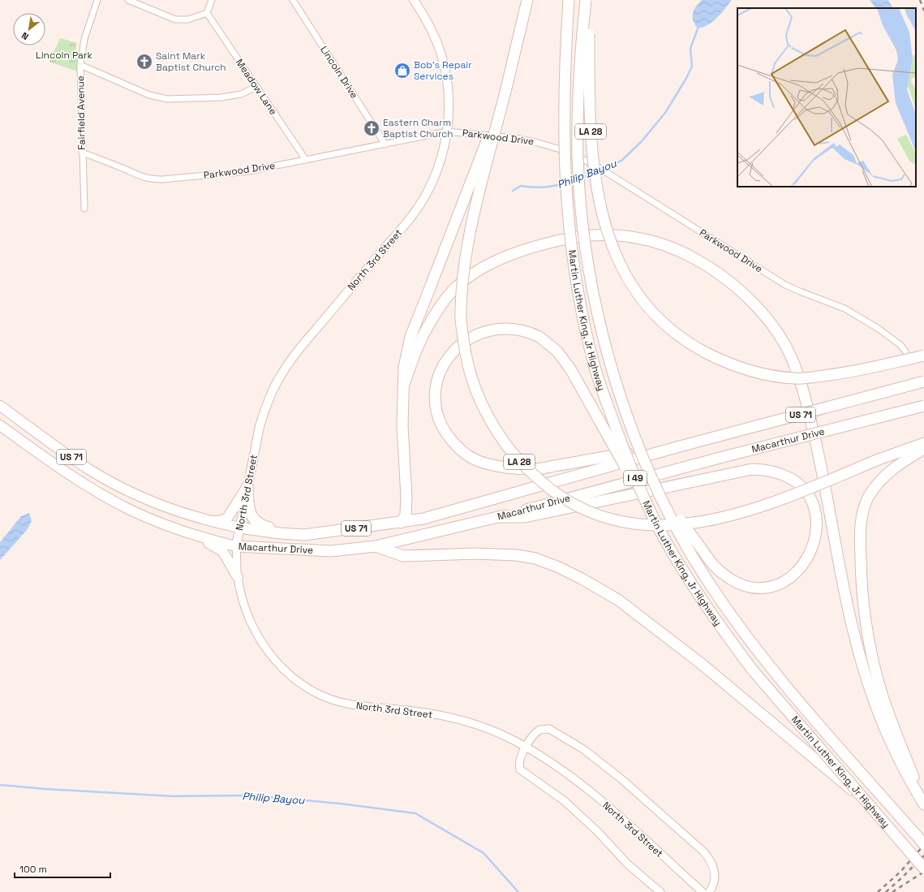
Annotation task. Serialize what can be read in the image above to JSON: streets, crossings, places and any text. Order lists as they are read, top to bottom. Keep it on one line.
{"streets":{"highway":["LA 28","Martin Luther King, Jr Highway","US 71","Macarthur Drive","I 49"],"main road":["North 3rd Street"],"street":["Lincoln Drive","Meadow Lane","Fairfield Avenue","Parkwood Drive"]},"crossings":[["Lincoln Drive","Parkwood Drive"],["Meadow Lane","Parkwood Drive"],["Fairfield Avenue","Parkwood Drive"],["Parkwood Drive","North 3rd Street"],["North 3rd Street","Macarthur Drive"]],"water":["Philip Bayou"],"parks":["Lincoln Park"],"places":{"church":["Saint Mark Baptist Church","Eastern Charm Baptist Church"],"shop":["Bob's Repair Services"]},"scale_bar":"100 m","north":"bottom left"}
